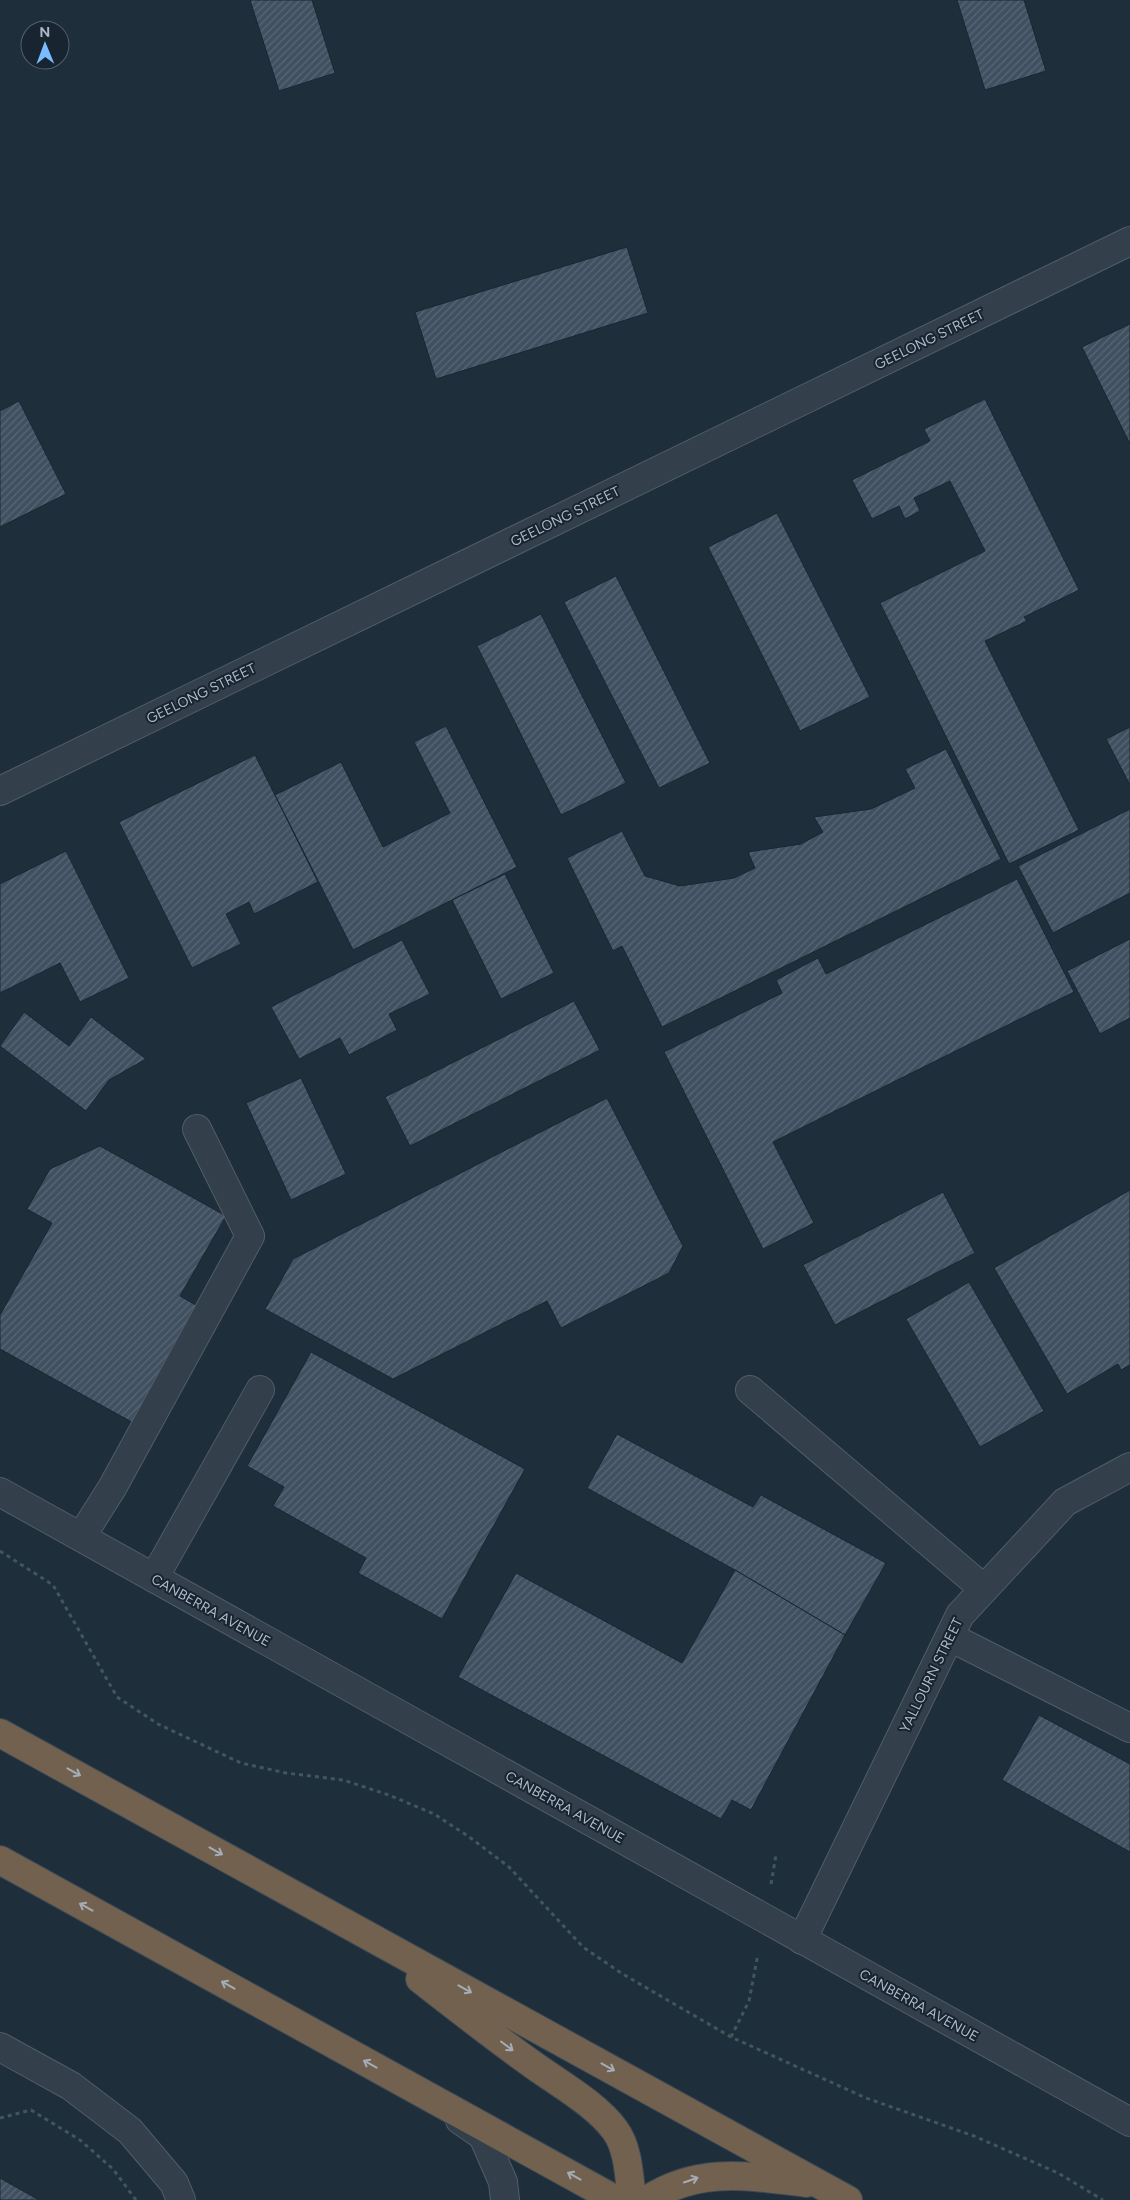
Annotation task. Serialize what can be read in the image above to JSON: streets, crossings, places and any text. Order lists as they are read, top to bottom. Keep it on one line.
{"streets":{"street":["GEELONG STREET","CANBERRA AVENUE","YALLOURN STREET"]},"crossings":[["CANBERRA AVENUE","YALLOURN STREET"]],"north":"top"}
